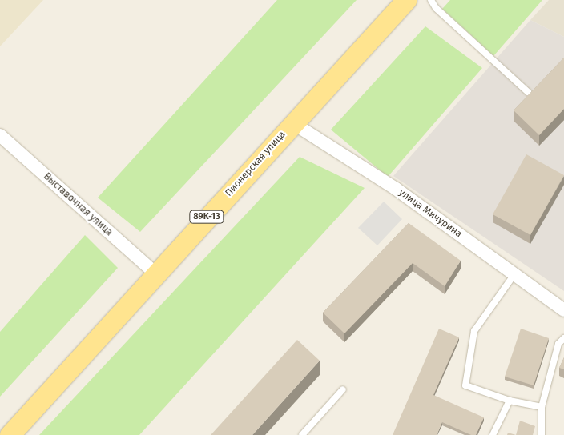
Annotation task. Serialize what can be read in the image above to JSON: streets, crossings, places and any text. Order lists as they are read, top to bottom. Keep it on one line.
{"streets":{"main road":["Пионерская улица","89К-13"],"street":["Выставочная улица","улица Мичурина"]},"crossings":[["Пионерская улица","Выставочная улица"],["Пионерская улица","улица Мичурина"]]}
